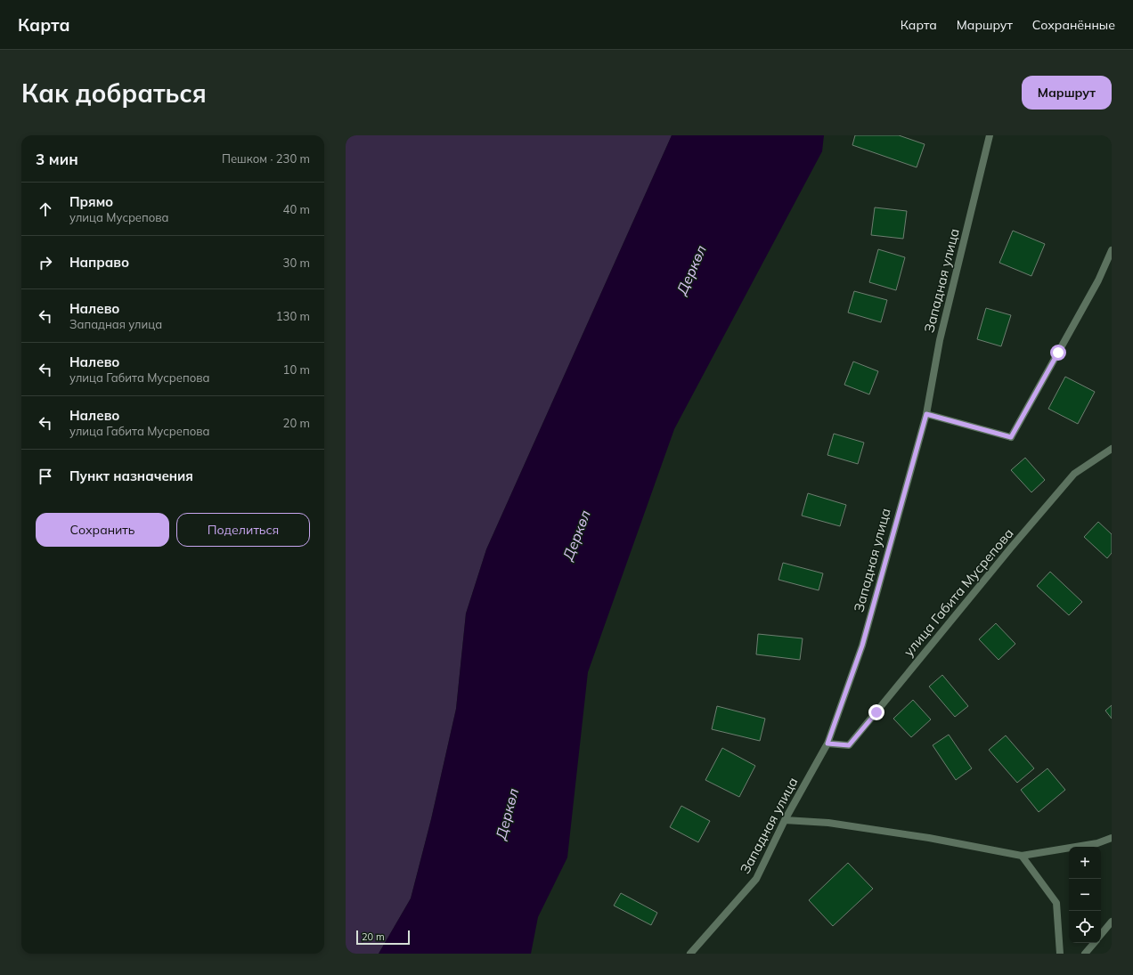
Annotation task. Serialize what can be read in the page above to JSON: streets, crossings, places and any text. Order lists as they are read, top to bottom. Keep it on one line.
{"streets":{"street":["Западная улица","улица Габита Мусрепова"]},"crossings":[["Западная улица","улица Габита Мусрепова"]],"water":["Деркөл"],"scale_bar":"20 m","page":{"header":"Карта","nav":["Карта","Маршрут","Сохранённые"],"buttons":["Маршрут",["Сохранить","Поделиться"]],"title":"Как добраться","heading":["3 мин","Пешком · 230 m"],"list":[["Прямо","улица Мусрепова","40 m"],["Направо","30 m"],["Налево","Западная улица","130 m"],["Налево","улица Габита Мусрепова","10 m"],["Налево","улица Габита Мусрепова","20 m"],"Пункт назначения"],"map_buttons":["+","−"],"scale":"20 m"}}
